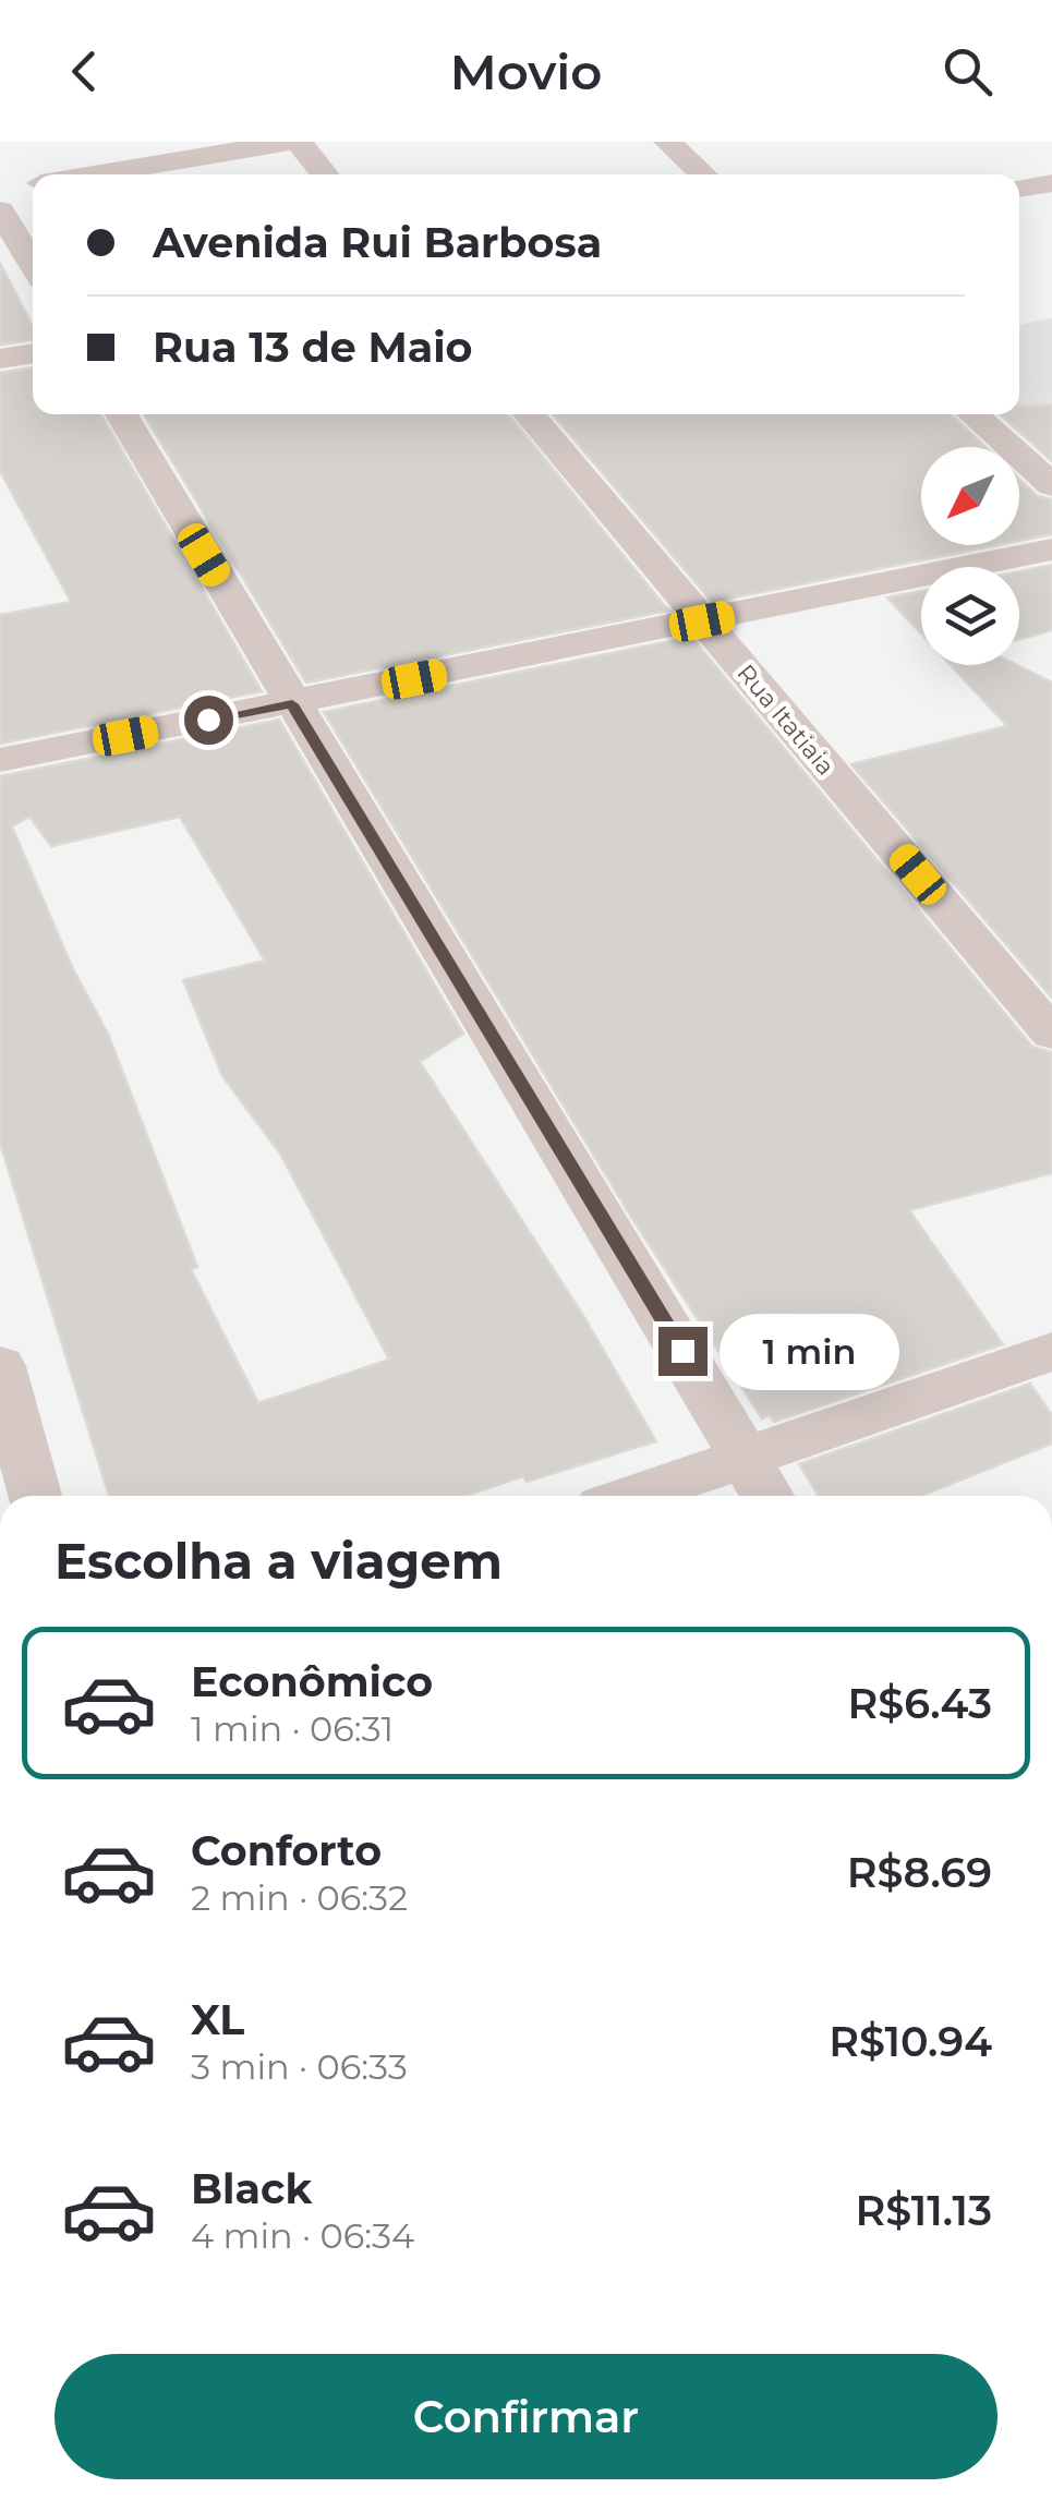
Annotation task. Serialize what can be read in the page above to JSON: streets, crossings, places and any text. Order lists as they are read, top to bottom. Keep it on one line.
{"streets":{"street":["Rua Itatiaia"]},"north":"bottom left","page":{"header":"Movio","banner":["Avenida Rui Barbosa","Rua 13 de Maio"],"bubble":"1 min","heading":"Escolha a viagem","list":[{"name":"Econômico","note":"1 min · 06:31","value":"R$6.43"},{"name":"Conforto","note":"2 min · 06:32","value":"R$8.69"},{"name":"XL","note":"3 min · 06:33","value":"R$10.94"},{"name":"Black","note":"4 min · 06:34","value":"R$11.13"}],"buttons":"Confirmar"}}
